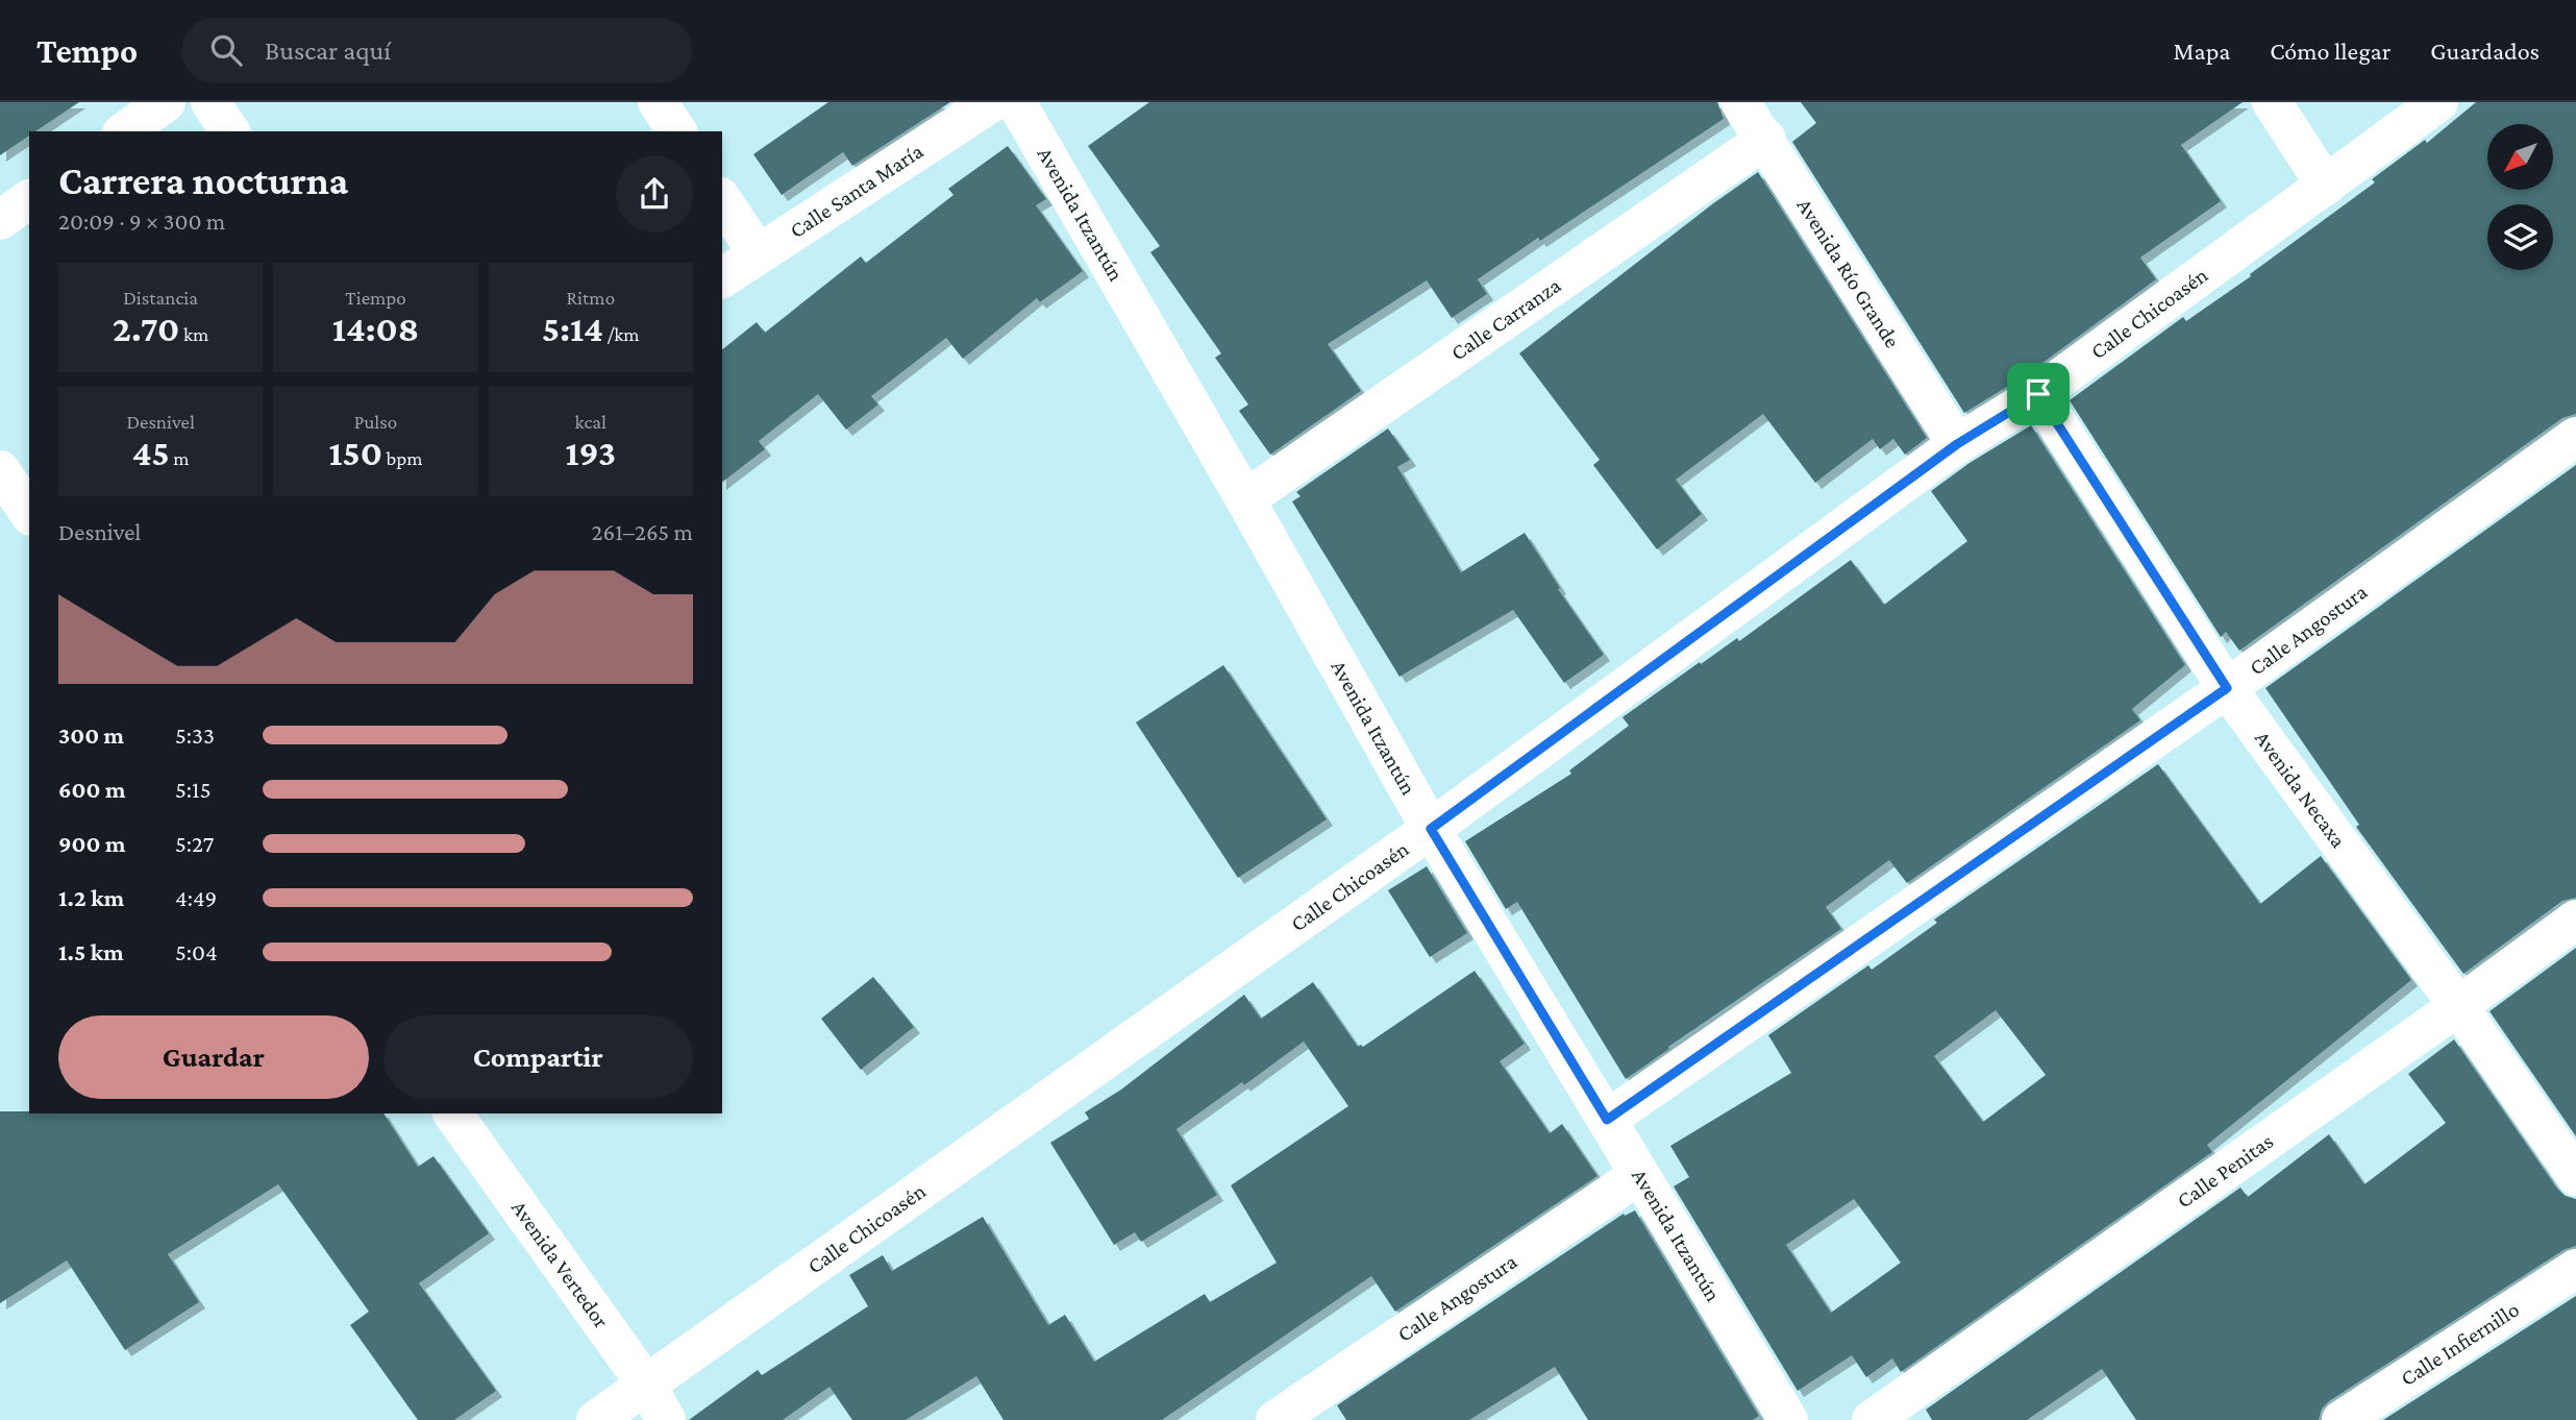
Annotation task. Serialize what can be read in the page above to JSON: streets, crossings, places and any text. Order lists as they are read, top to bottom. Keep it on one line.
{"streets":{"street":["Calle Santa María","Avenida Itzantún","Avenida Río Grande","Calle Chicoasén","Calle Carranza","Calle Angostura","Avenida Necaxa","Calle Penitas","Avenida Vertedor","Calle Infiernillo"]},"crossings":[["Avenida Itzantún","Calle Chicoasén"],["Avenida Itzantún","Calle Carranza"],["Avenida Itzantún","Calle Angostura"],["Avenida Río Grande","Calle Chicoasén"],["Avenida Río Grande","Calle Carranza"],["Calle Chicoasén","Avenida Necaxa"],["Calle Chicoasén","Avenida Vertedor"],["Calle Angostura","Avenida Necaxa"],["Avenida Necaxa","Calle Penitas"]],"north":"bottom left","page":{"header":"Tempo","search":"Buscar aquí","nav":["Mapa","Cómo llegar","Guardados"],"heading":["Carrera nocturna","20:09 · 9 × 300 m"],"stats":[["Distancia","2.70 km"],["Tiempo","14:08"],["Ritmo","5:14 /km"],["Desnivel","45 m"],["Pulso","150 bpm"],["kcal","193"]],"chart":["Desnivel","261–265 m"],"list":[{"name":"300 m","note":"5:33"},{"name":"600 m","note":"5:15"},{"name":"900 m","note":"5:27"},{"name":"1.2 km","note":"4:49"},{"name":"1.5 km","note":"5:04"}],"buttons":["Guardar","Compartir"]}}
